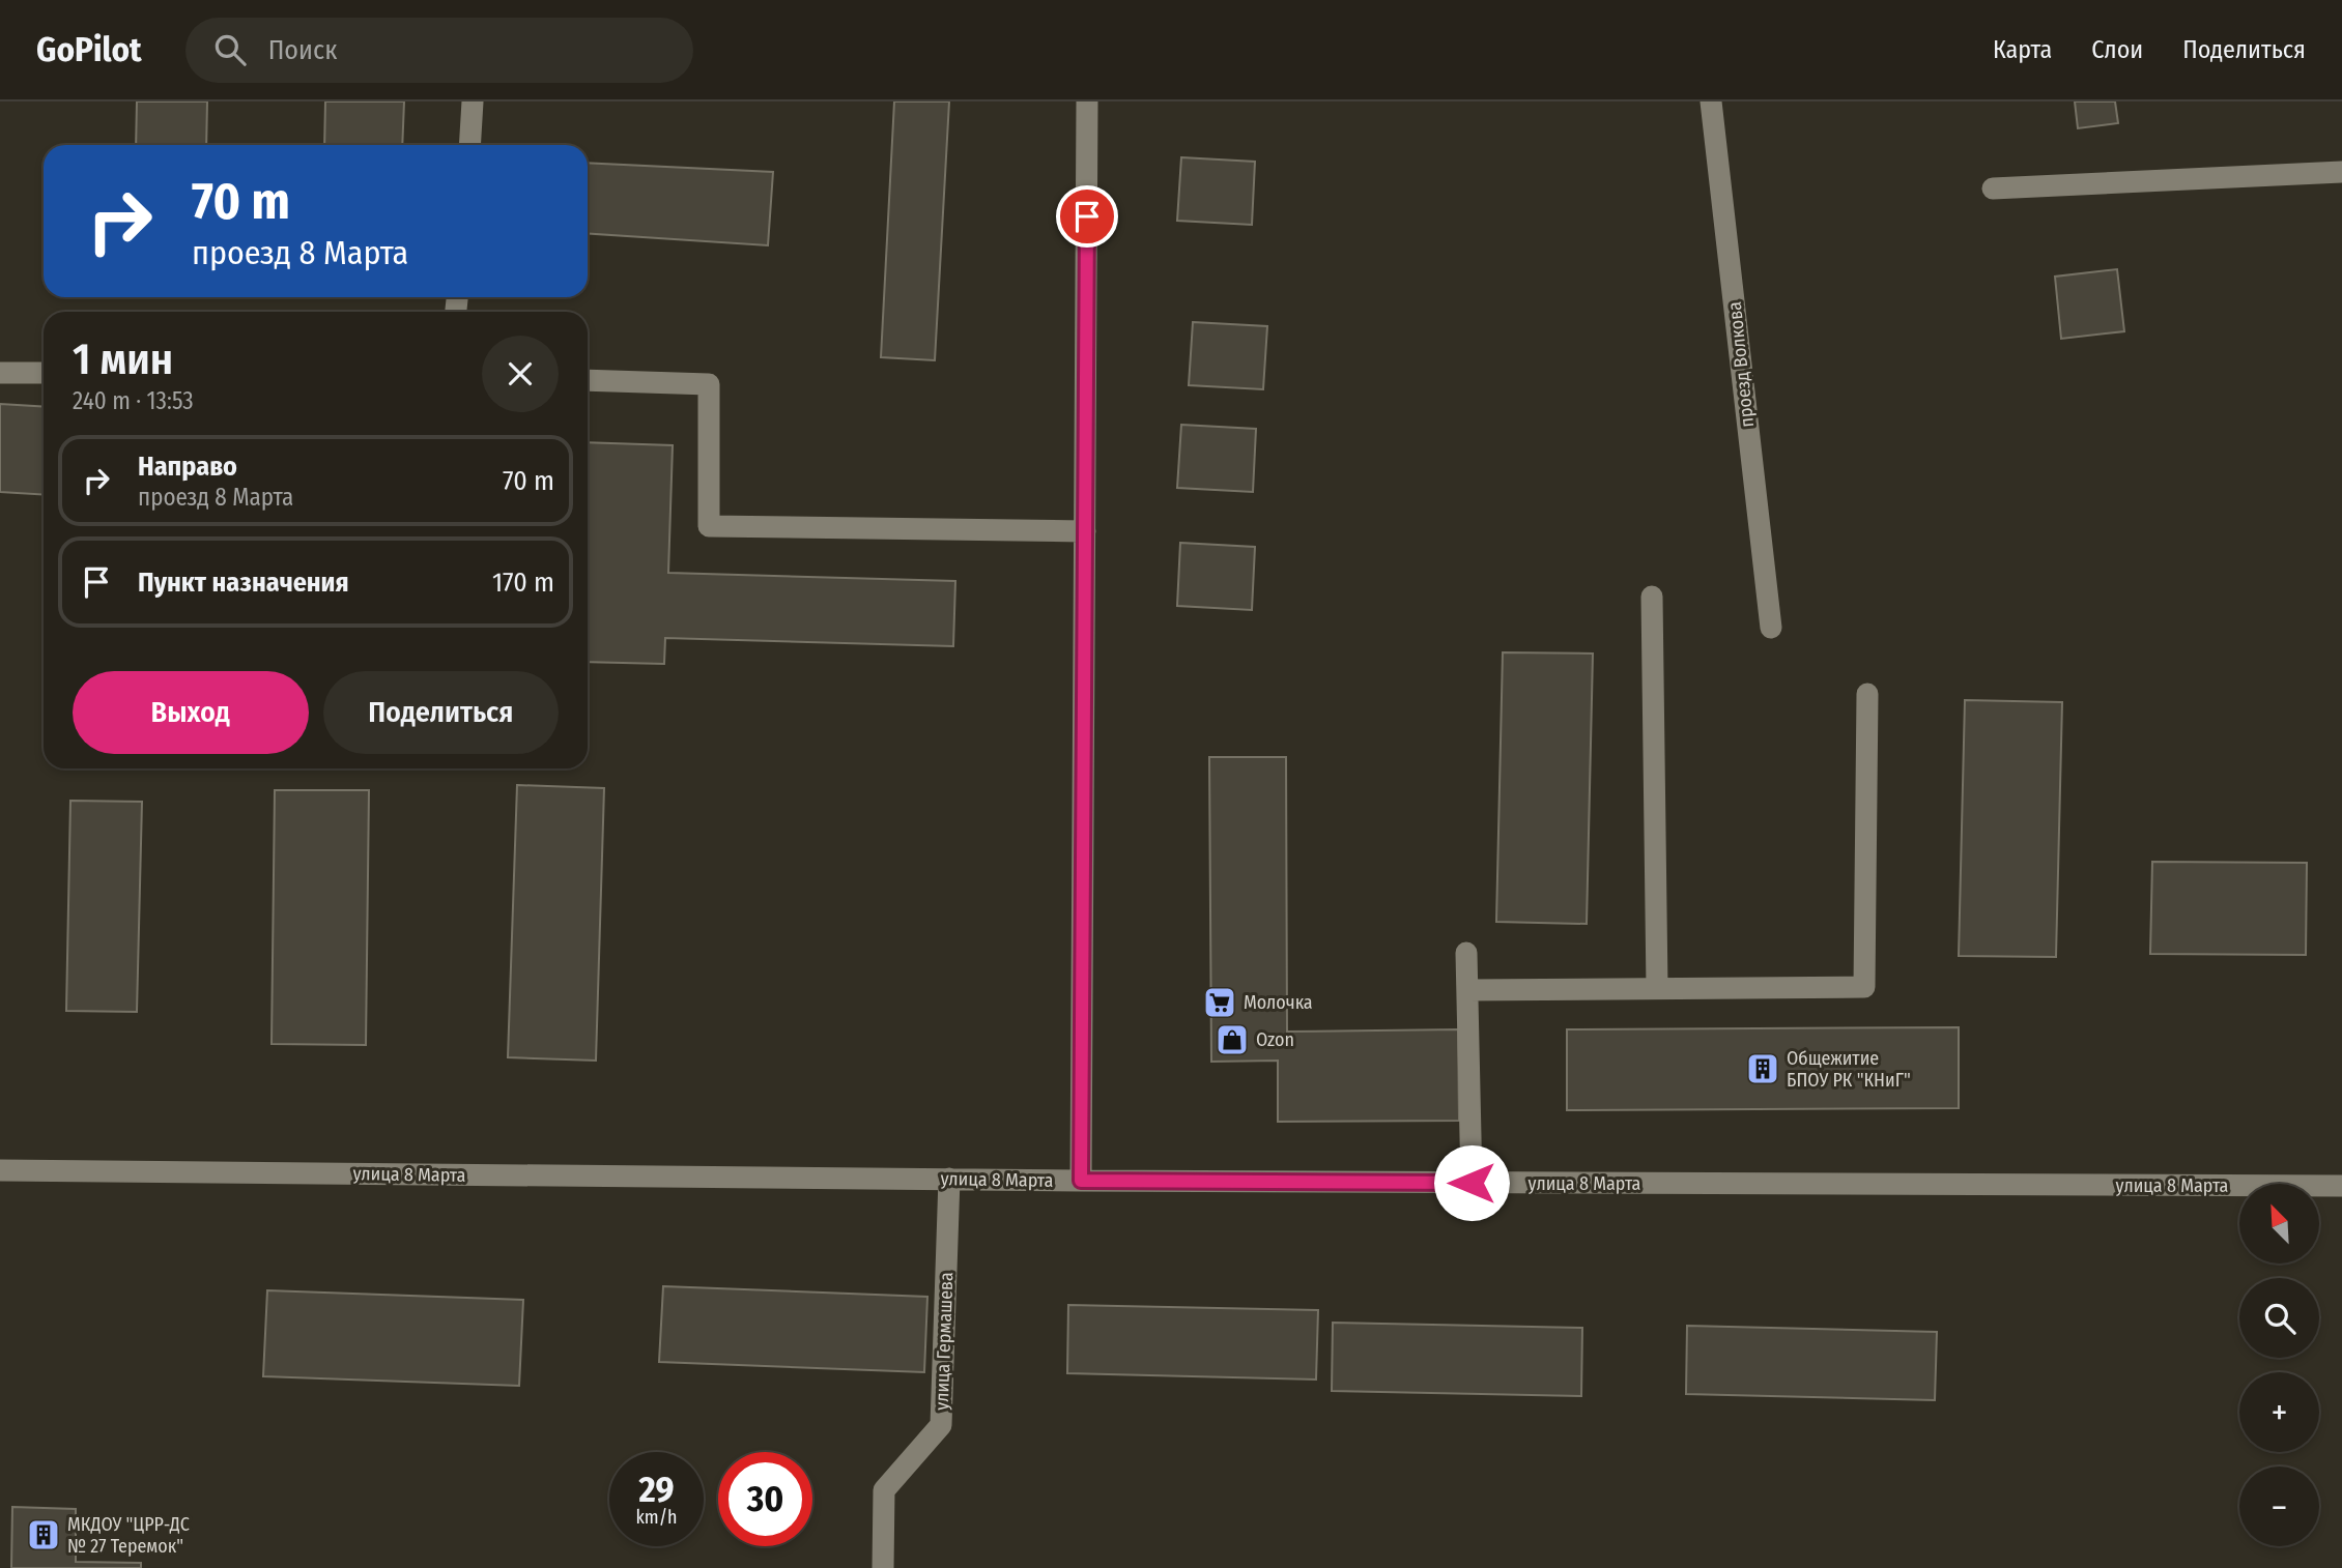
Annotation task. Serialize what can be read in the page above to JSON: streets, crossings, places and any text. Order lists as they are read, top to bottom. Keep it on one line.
{"streets":{"street":["проезд Волкова","улица 8 Марта","улица Гермашева"]},"crossings":[["улица 8 Марта","улица Гермашева"]],"places":{"supermarket":["Молочка"],"shop":["Ozon"],"building":["Общежитие БПОУ РК \"КНиГ\"","МКДОУ \"ЦРР-ДС № 27 Теремок\""]},"north":"top left","page":{"header":"GoPilot","search":"Поиск","nav":["Карта","Слои","Поделиться"],"turn":["70 m","проезд 8 Марта"],"heading":["1 мин","240 m · 13:53"],"list":[{"name":"Направо","note":"проезд 8 Марта","value":"70 m"},{"name":"Пункт назначения","value":"170 m"}],"buttons":["Выход","Поделиться"],"map_buttons":["+","−"],"speed":"29 km/h","limit":"30"}}
